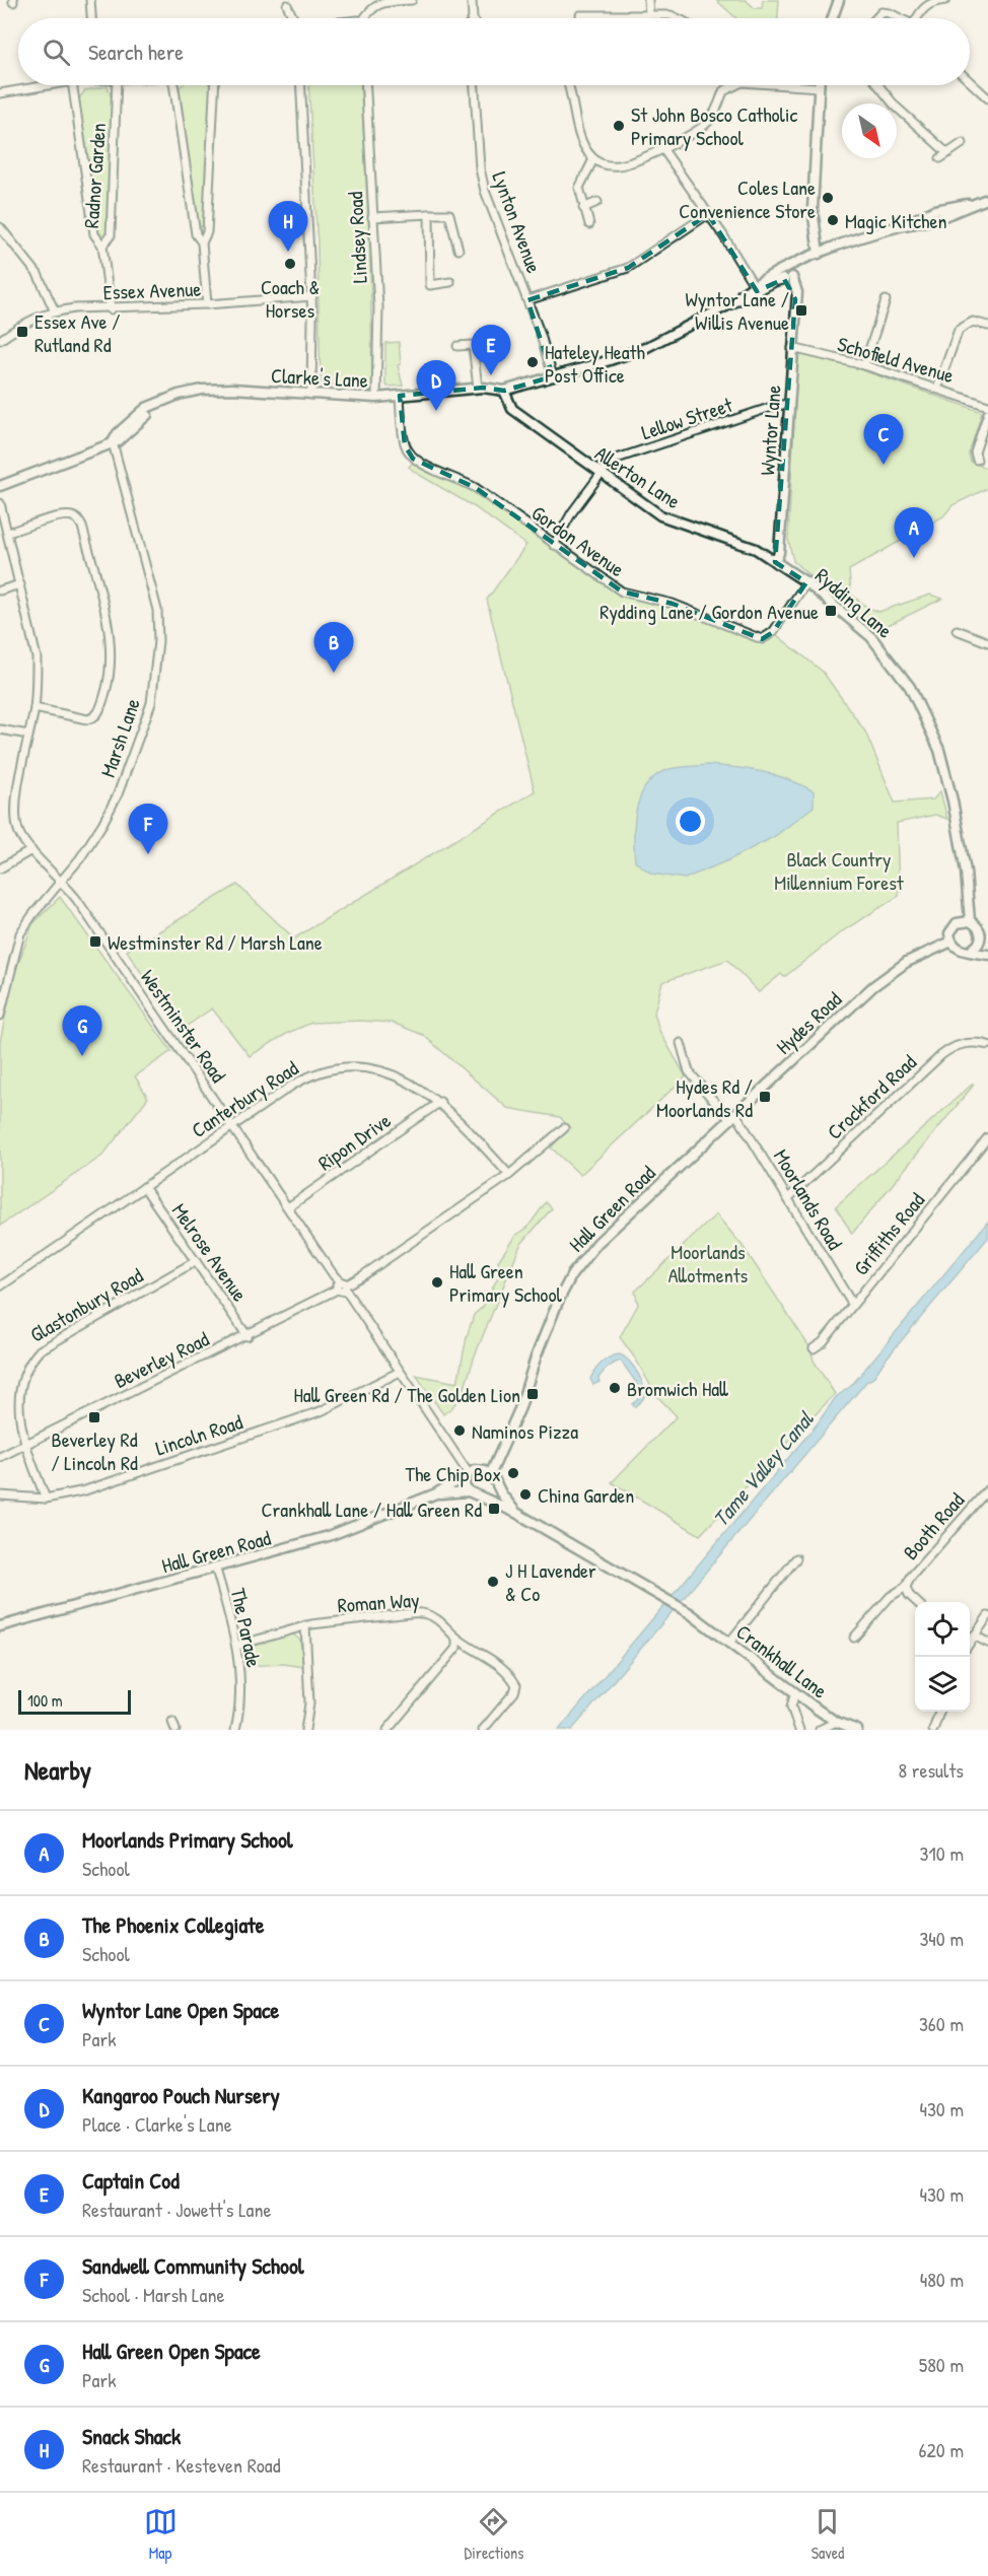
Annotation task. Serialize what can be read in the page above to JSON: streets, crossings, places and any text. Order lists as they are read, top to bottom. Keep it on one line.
{"streets":{"street":["Radnor Garden","Lynton Avenue","Lindsey Road","Essex Avenue","Schofield Avenue","Clarke's Lane","Lellow Street","Wyntor Lane","Allerton Lane","Gordon Avenue","Rydding Lane","Marsh Lane","Hydes Road","Westminster Road","Crockford Road","Canterbury Road","Ripon Drive","Moorlands Road","Hall Green Road","Griffiths Road","Melrose Avenue","Glastonbury Road","Beverley Road","Lincoln Road","Booth Road","Roman Way","The Parade","Crankhall Lane"]},"crossings":[["Radnor Garden","Essex Avenue"],["Lindsey Road","Clarke's Lane"],["Schofield Avenue","Wyntor Lane"],["Clarke's Lane","Allerton Lane"],["Clarke's Lane","Gordon Avenue"],["Clarke's Lane","Marsh Lane"],["Lellow Street","Wyntor Lane"],["Lellow Street","Allerton Lane"],["Wyntor Lane","Allerton Lane"],["Wyntor Lane","Rydding Lane"],["Allerton Lane","Rydding Lane"],["Gordon Avenue","Rydding Lane"],["Rydding Lane","Hydes Road"],["Marsh Lane","Westminster Road"],["Hydes Road","Moorlands Road"],["Hydes Road","Hall Green Road"],["Westminster Road","Canterbury Road"],["Westminster Road","Ripon Drive"],["Westminster Road","Hall Green Road"],["Westminster Road","Beverley Road"],["Westminster Road","Lincoln Road"],["Crockford Road","Moorlands Road"],["Canterbury Road","Ripon Drive"],["Canterbury Road","Melrose Avenue"],["Canterbury Road","Beverley Road"],["Moorlands Road","Griffiths Road"],["Hall Green Road","The Parade"],["Melrose Avenue","Glastonbury Road"],["Melrose Avenue","Beverley Road"],["Glastonbury Road","Beverley Road"],["Glastonbury Road","Lincoln Road"],["Roman Way","The Parade"]],"water":["Tame Valley Canal"],"parks":["Black Country Millennium Forest","Moorlands Allotments"],"places":{"other":["St John Bosco Catholic Primary School","Coles Lane Convenience Store","Magic Kitchen","Coach & Horses","Hateley Heath Post Office","Hall Green Primary School","Bromwich Hall","Naminos Pizza","The Chip Box","China Garden","J H Lavender & Co"],"transit":["Wyntor Lane / Willis Avenue","Essex Ave / Rutland Rd","Rydding Lane / Gordon Avenue","Westminster Rd / Marsh Lane","Hydes Rd / Moorlands Rd","Hall Green Rd / The Golden Lion","Beverley Rd / Lincoln Rd","Crankhall Lane / Hall Green Rd"]},"scale_bar":"100 m","north":"bottom right","page":{"search":"Search here","pins":["H","E","D","C","A","B","F","G"],"scale":"100 m","heading":["Nearby","8 results"],"list":[{"mark":"A","name":"Moorlands Primary School","note":"School","value":"310 m"},{"mark":"B","name":"The Phoenix Collegiate","note":"School","value":"340 m"},{"mark":"C","name":"Wyntor Lane Open Space","note":"Park","value":"360 m"},{"mark":"D","name":"Kangaroo Pouch Nursery","note":"Place · Clarke's Lane","value":"430 m"},{"mark":"E","name":"Captain Cod","note":"Restaurant · Jowett's Lane","value":"430 m"},{"mark":"F","name":"Sandwell Community School","note":"School · Marsh Lane","value":"480 m"},{"mark":"G","name":"Hall Green Open Space","note":"Park","value":"580 m"},{"mark":"H","name":"Snack Shack","note":"Restaurant · Kesteven Road","value":"620 m"}],"nav":["Map","Directions","Saved"]}}
